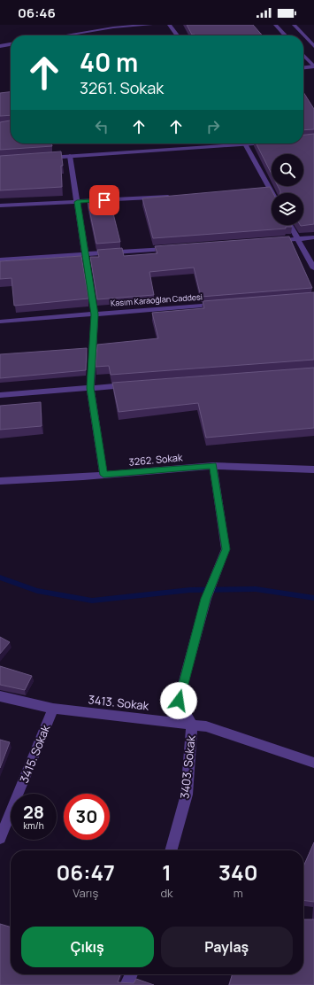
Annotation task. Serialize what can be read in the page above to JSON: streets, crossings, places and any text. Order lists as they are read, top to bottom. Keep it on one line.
{"streets":{"street":["Kasım Karaoğlan Caddesi","3262. Sokak","3413. Sokak","3415. Sokak","3403. Sokak"]},"crossings":[["3262. Sokak","3403. Sokak"],["3413. Sokak","3415. Sokak"],["3413. Sokak","3403. Sokak"]],"page":{"status":"06:46","turn":["40 m","3261. Sokak"],"speed":"28 km/h","limit":"30","eta":["06:47","Varış","1","dk","340","m"],"buttons":["Çıkış","Paylaş"]}}
